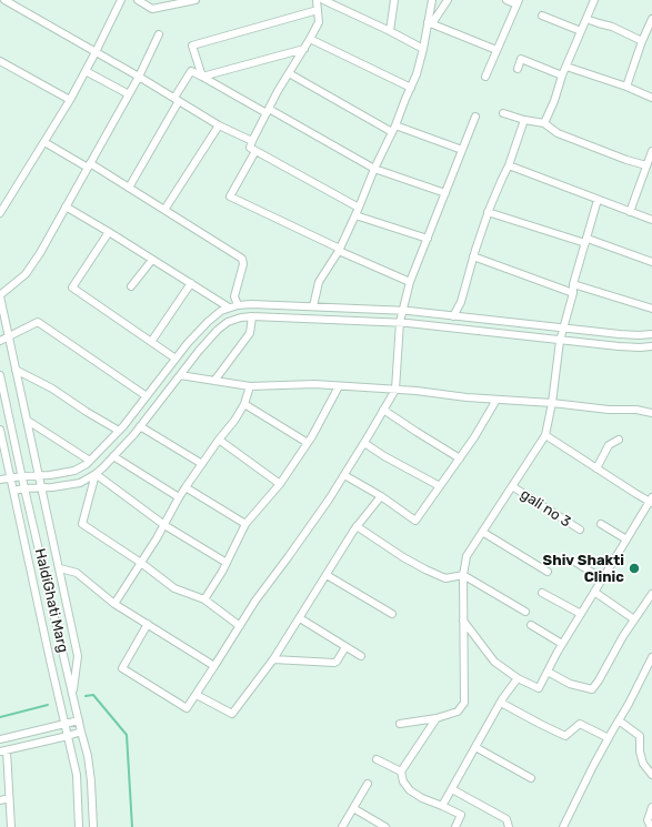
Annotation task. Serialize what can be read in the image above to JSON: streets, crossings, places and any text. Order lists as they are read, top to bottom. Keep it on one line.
{"streets":{"street":["gali no 3","HaldiGhati Marg"]},"places":["Shiv Shakti Clinic"]}
